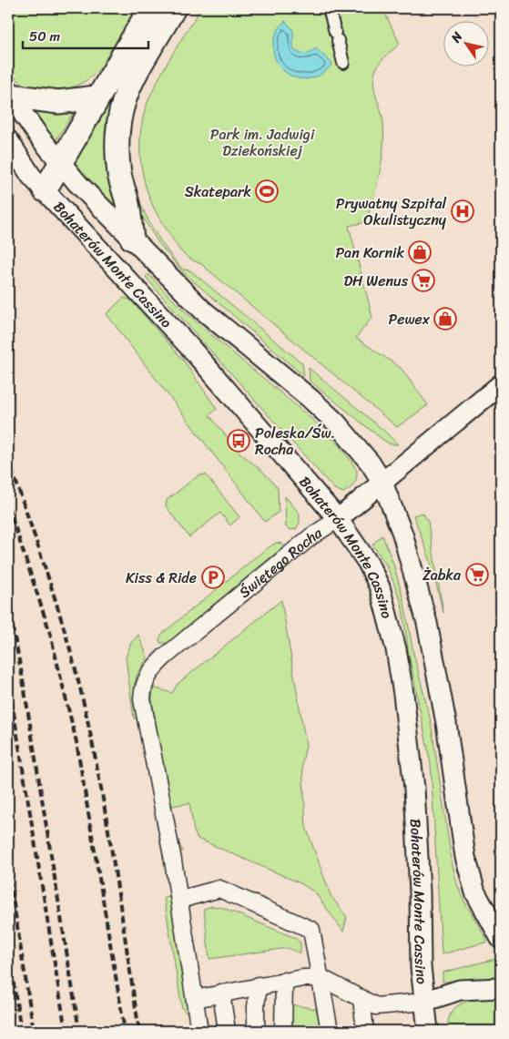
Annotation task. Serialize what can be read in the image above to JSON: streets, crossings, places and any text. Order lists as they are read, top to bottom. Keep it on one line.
{"streets":{"street":["Bohaterów Monte Cassino","Świętego Rocha"]},"crossings":[["Bohaterów Monte Cassino","Świętego Rocha"]],"parks":["Park im. Jadwigi Dziekońskiej"],"places":{"sports":["Skatepark"],"hospital":["Prywatny Szpital Okulistyczny"],"shop":["Pan Kornik","Pewex"],"supermarket":["DH Wenus","Żabka"],"bus stop":["Poleska/Św. Rocha"],"parking":["Kiss & Ride"]},"scale_bar":"50 m","north":"top left"}
